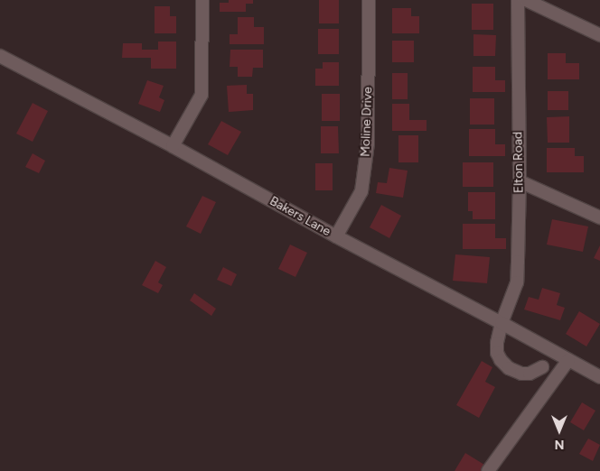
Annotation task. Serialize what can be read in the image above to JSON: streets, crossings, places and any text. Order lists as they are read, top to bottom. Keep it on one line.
{"streets":{"street":["Moline Drive","Elton Road","Bakers Lane"]},"crossings":[["Moline Drive","Bakers Lane"],["Elton Road","Bakers Lane"]],"north":"bottom"}
